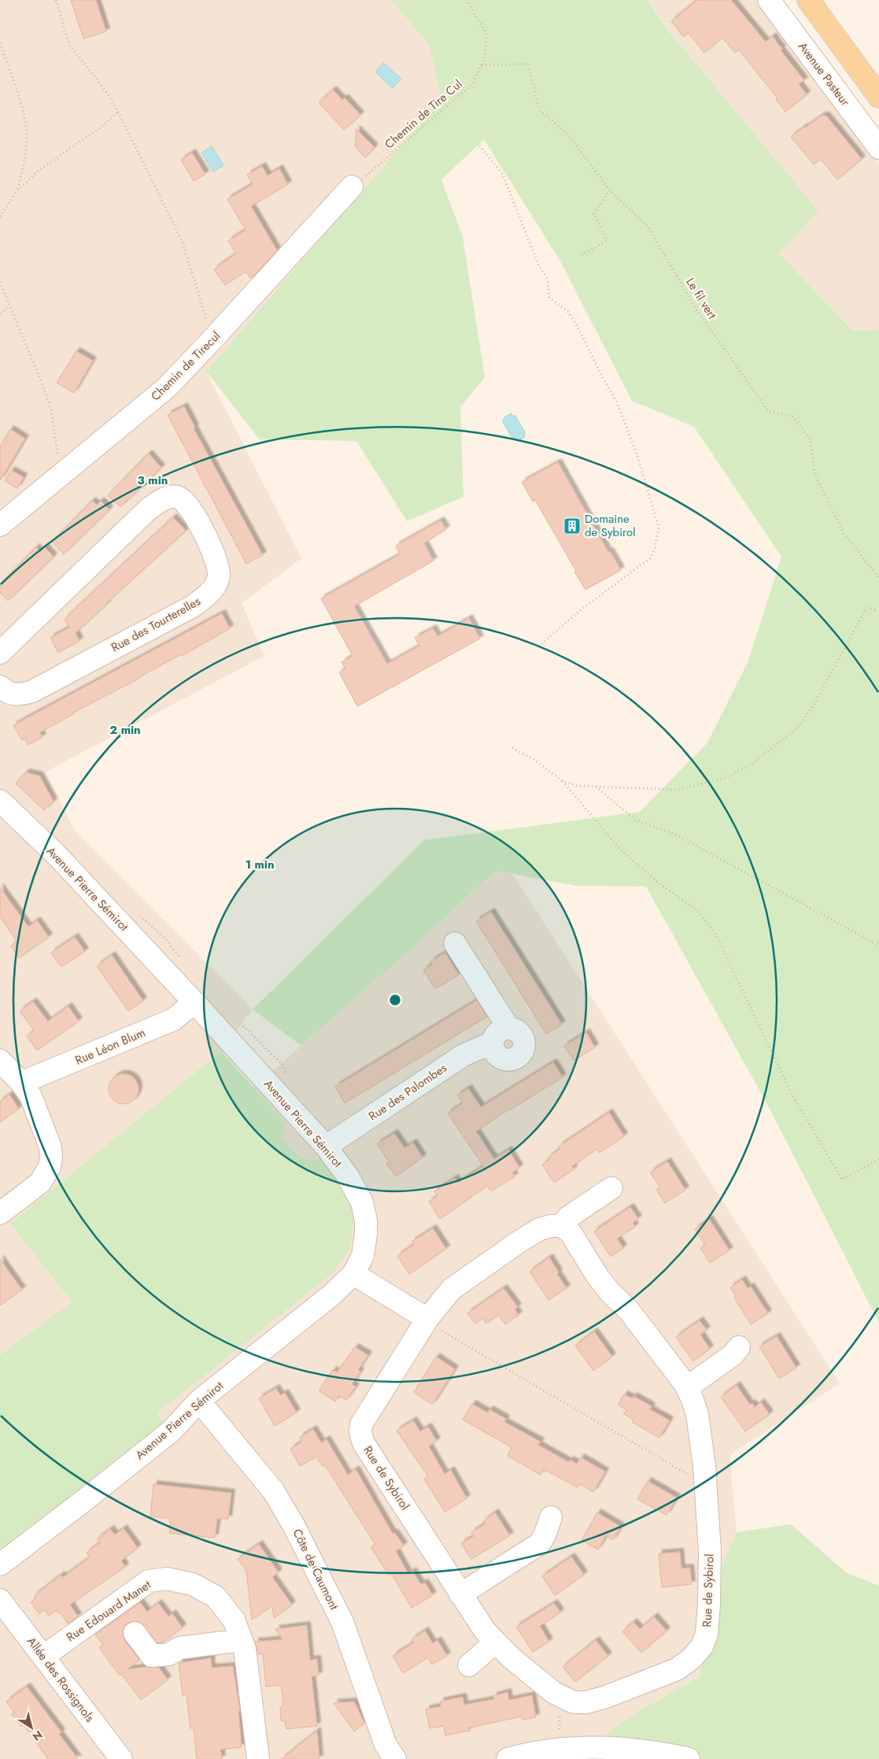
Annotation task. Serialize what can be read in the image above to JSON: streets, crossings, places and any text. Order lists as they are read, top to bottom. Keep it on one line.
{"streets":{"street":["Avenue Pasteur","Chemin de Tirecul","Rue des Tourterelles","Avenue Pierre Sémirot","Rue Léon Blum","Rue des Palombes","Rue de Sybirol","Côte de Caumont","Rue Edouard Manet","Allée des Rossignols"],"path":["Chemin de Tire Cul","Le fil vert"]},"crossings":[["Chemin de Tire Cul","Le fil vert"],["Chemin de Tire Cul","Chemin de Tirecul"],["Avenue Pierre Sémirot","Rue Léon Blum"],["Avenue Pierre Sémirot","Rue des Palombes"],["Avenue Pierre Sémirot","Côte de Caumont"],["Rue Edouard Manet","Allée des Rossignols"]],"places":{"building":["Domaine de Sybirol"]},"north":"bottom right","rings":["3 min","2 min","1 min"]}
